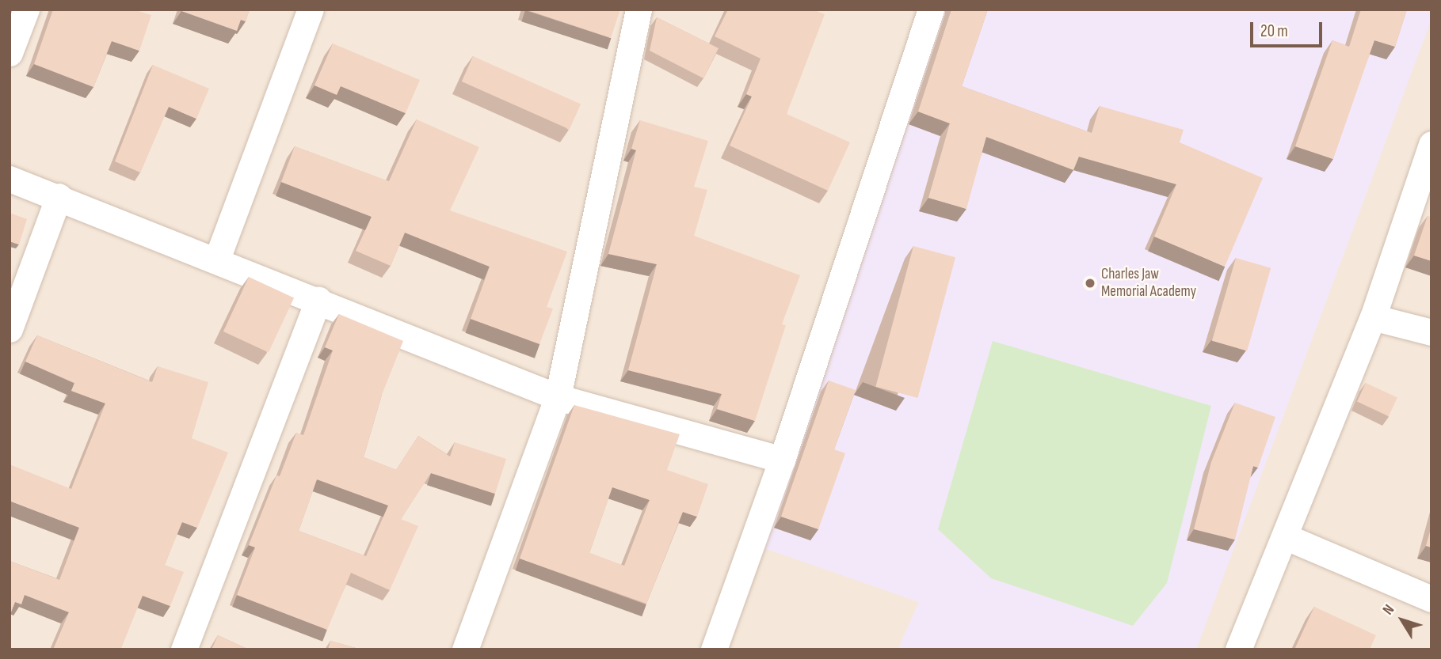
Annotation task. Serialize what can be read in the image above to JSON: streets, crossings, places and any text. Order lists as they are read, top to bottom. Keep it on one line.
{"places":["Charles Jaw Memorial Academy"],"scale_bar":"20 m","north":"top left"}
